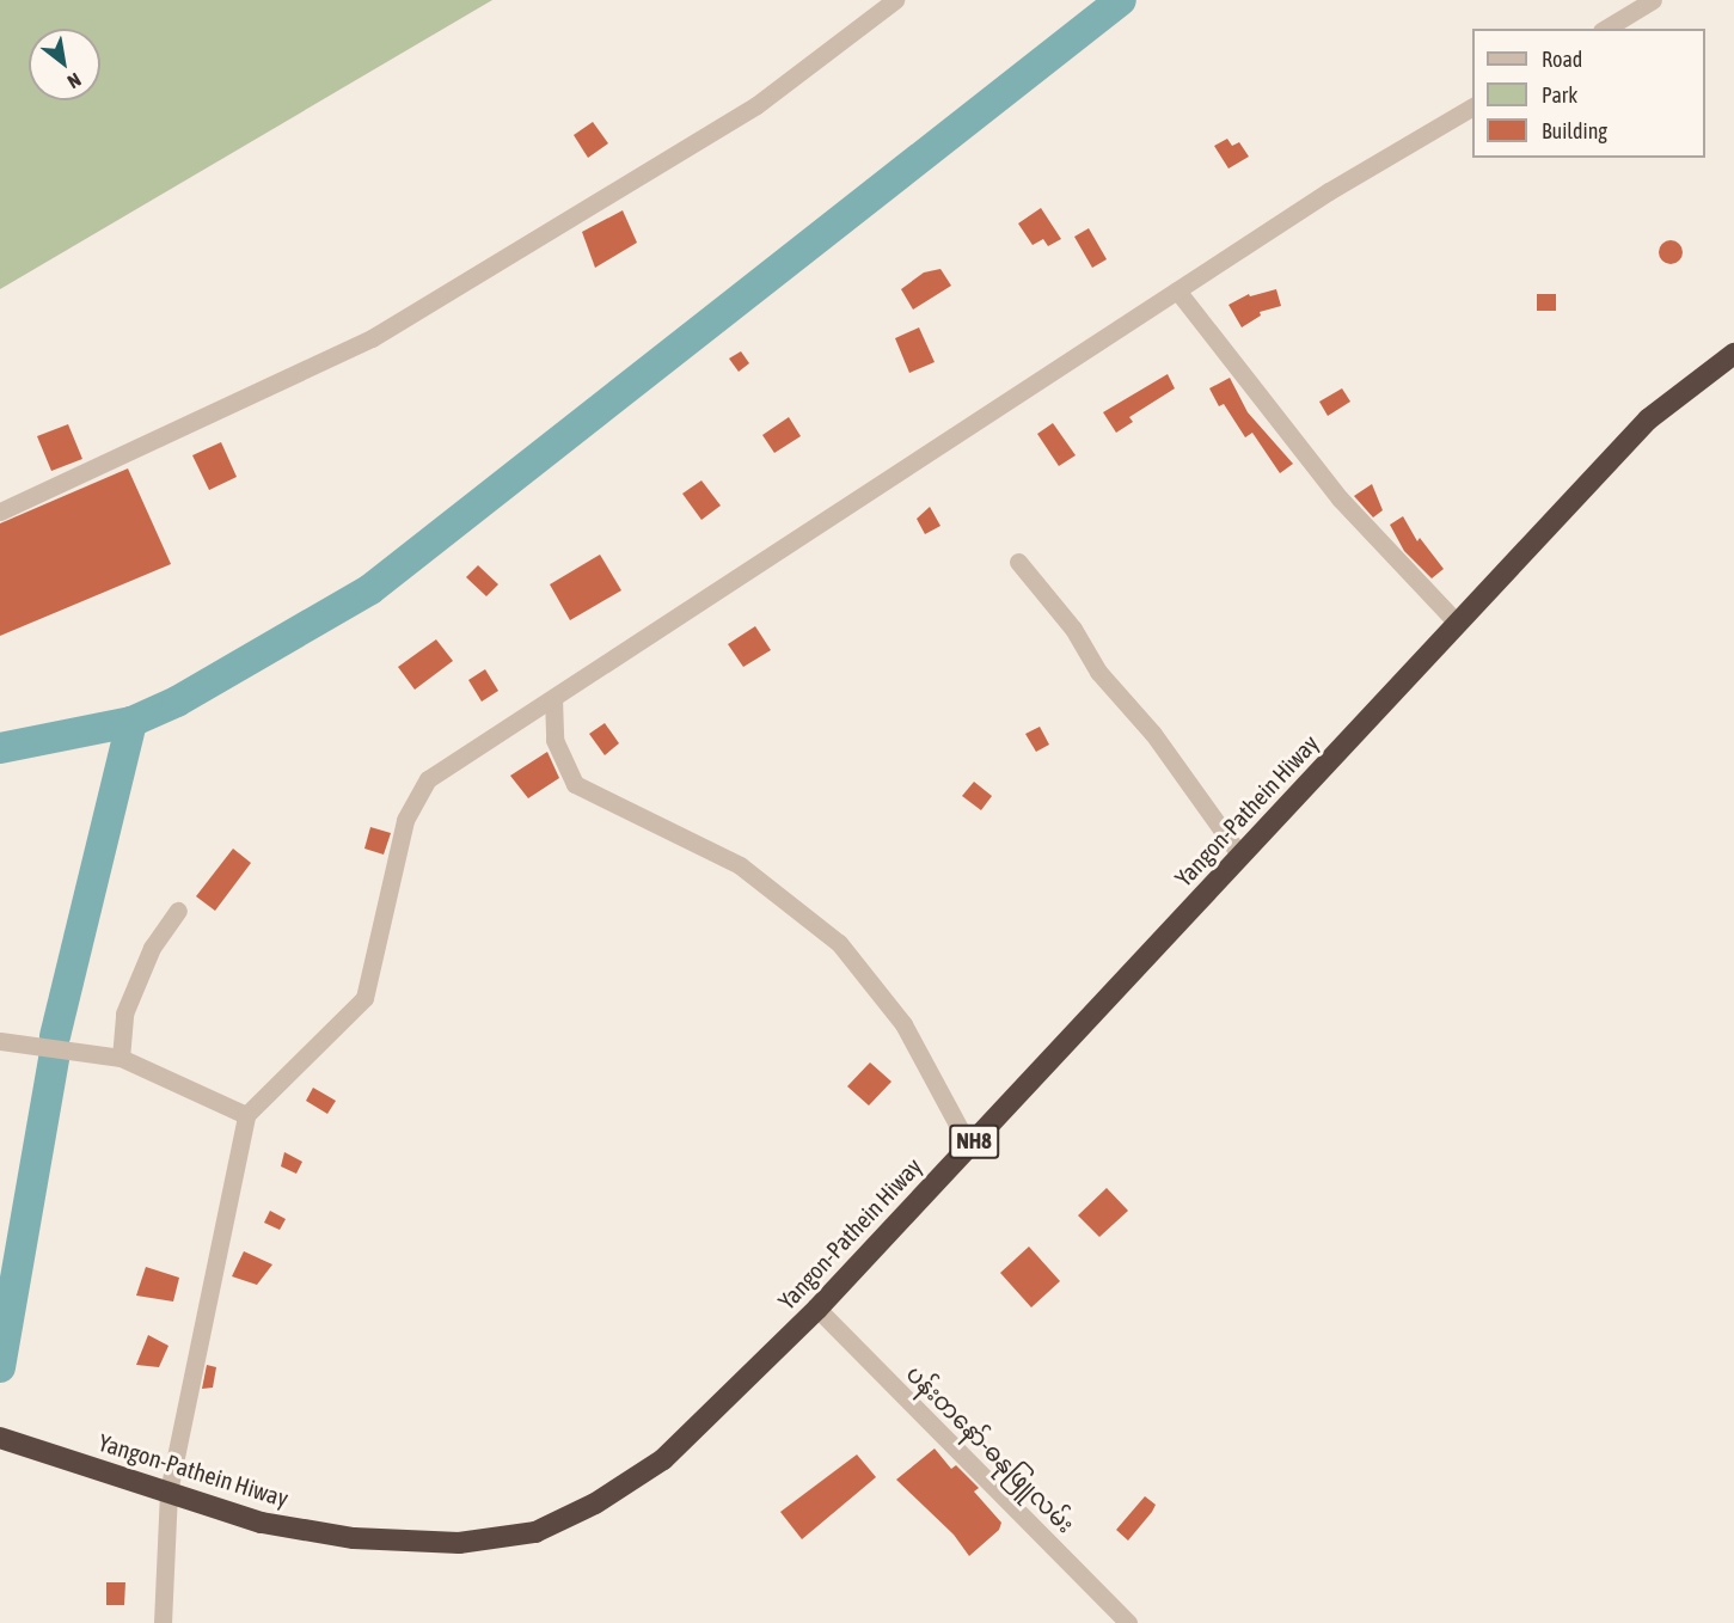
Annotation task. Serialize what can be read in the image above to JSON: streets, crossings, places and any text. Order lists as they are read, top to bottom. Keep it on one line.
{"streets":{"highway":["Yangon-Pathein Hiway","NH8"],"street":["ပန်းတနော်-ဓနုဖြူလမ်း"]},"crossings":[["Yangon-Pathein Hiway","ပန်းတနော်-ဓနုဖြူလမ်း"]],"legend":["Road","Park","Building"],"north":"bottom right"}
